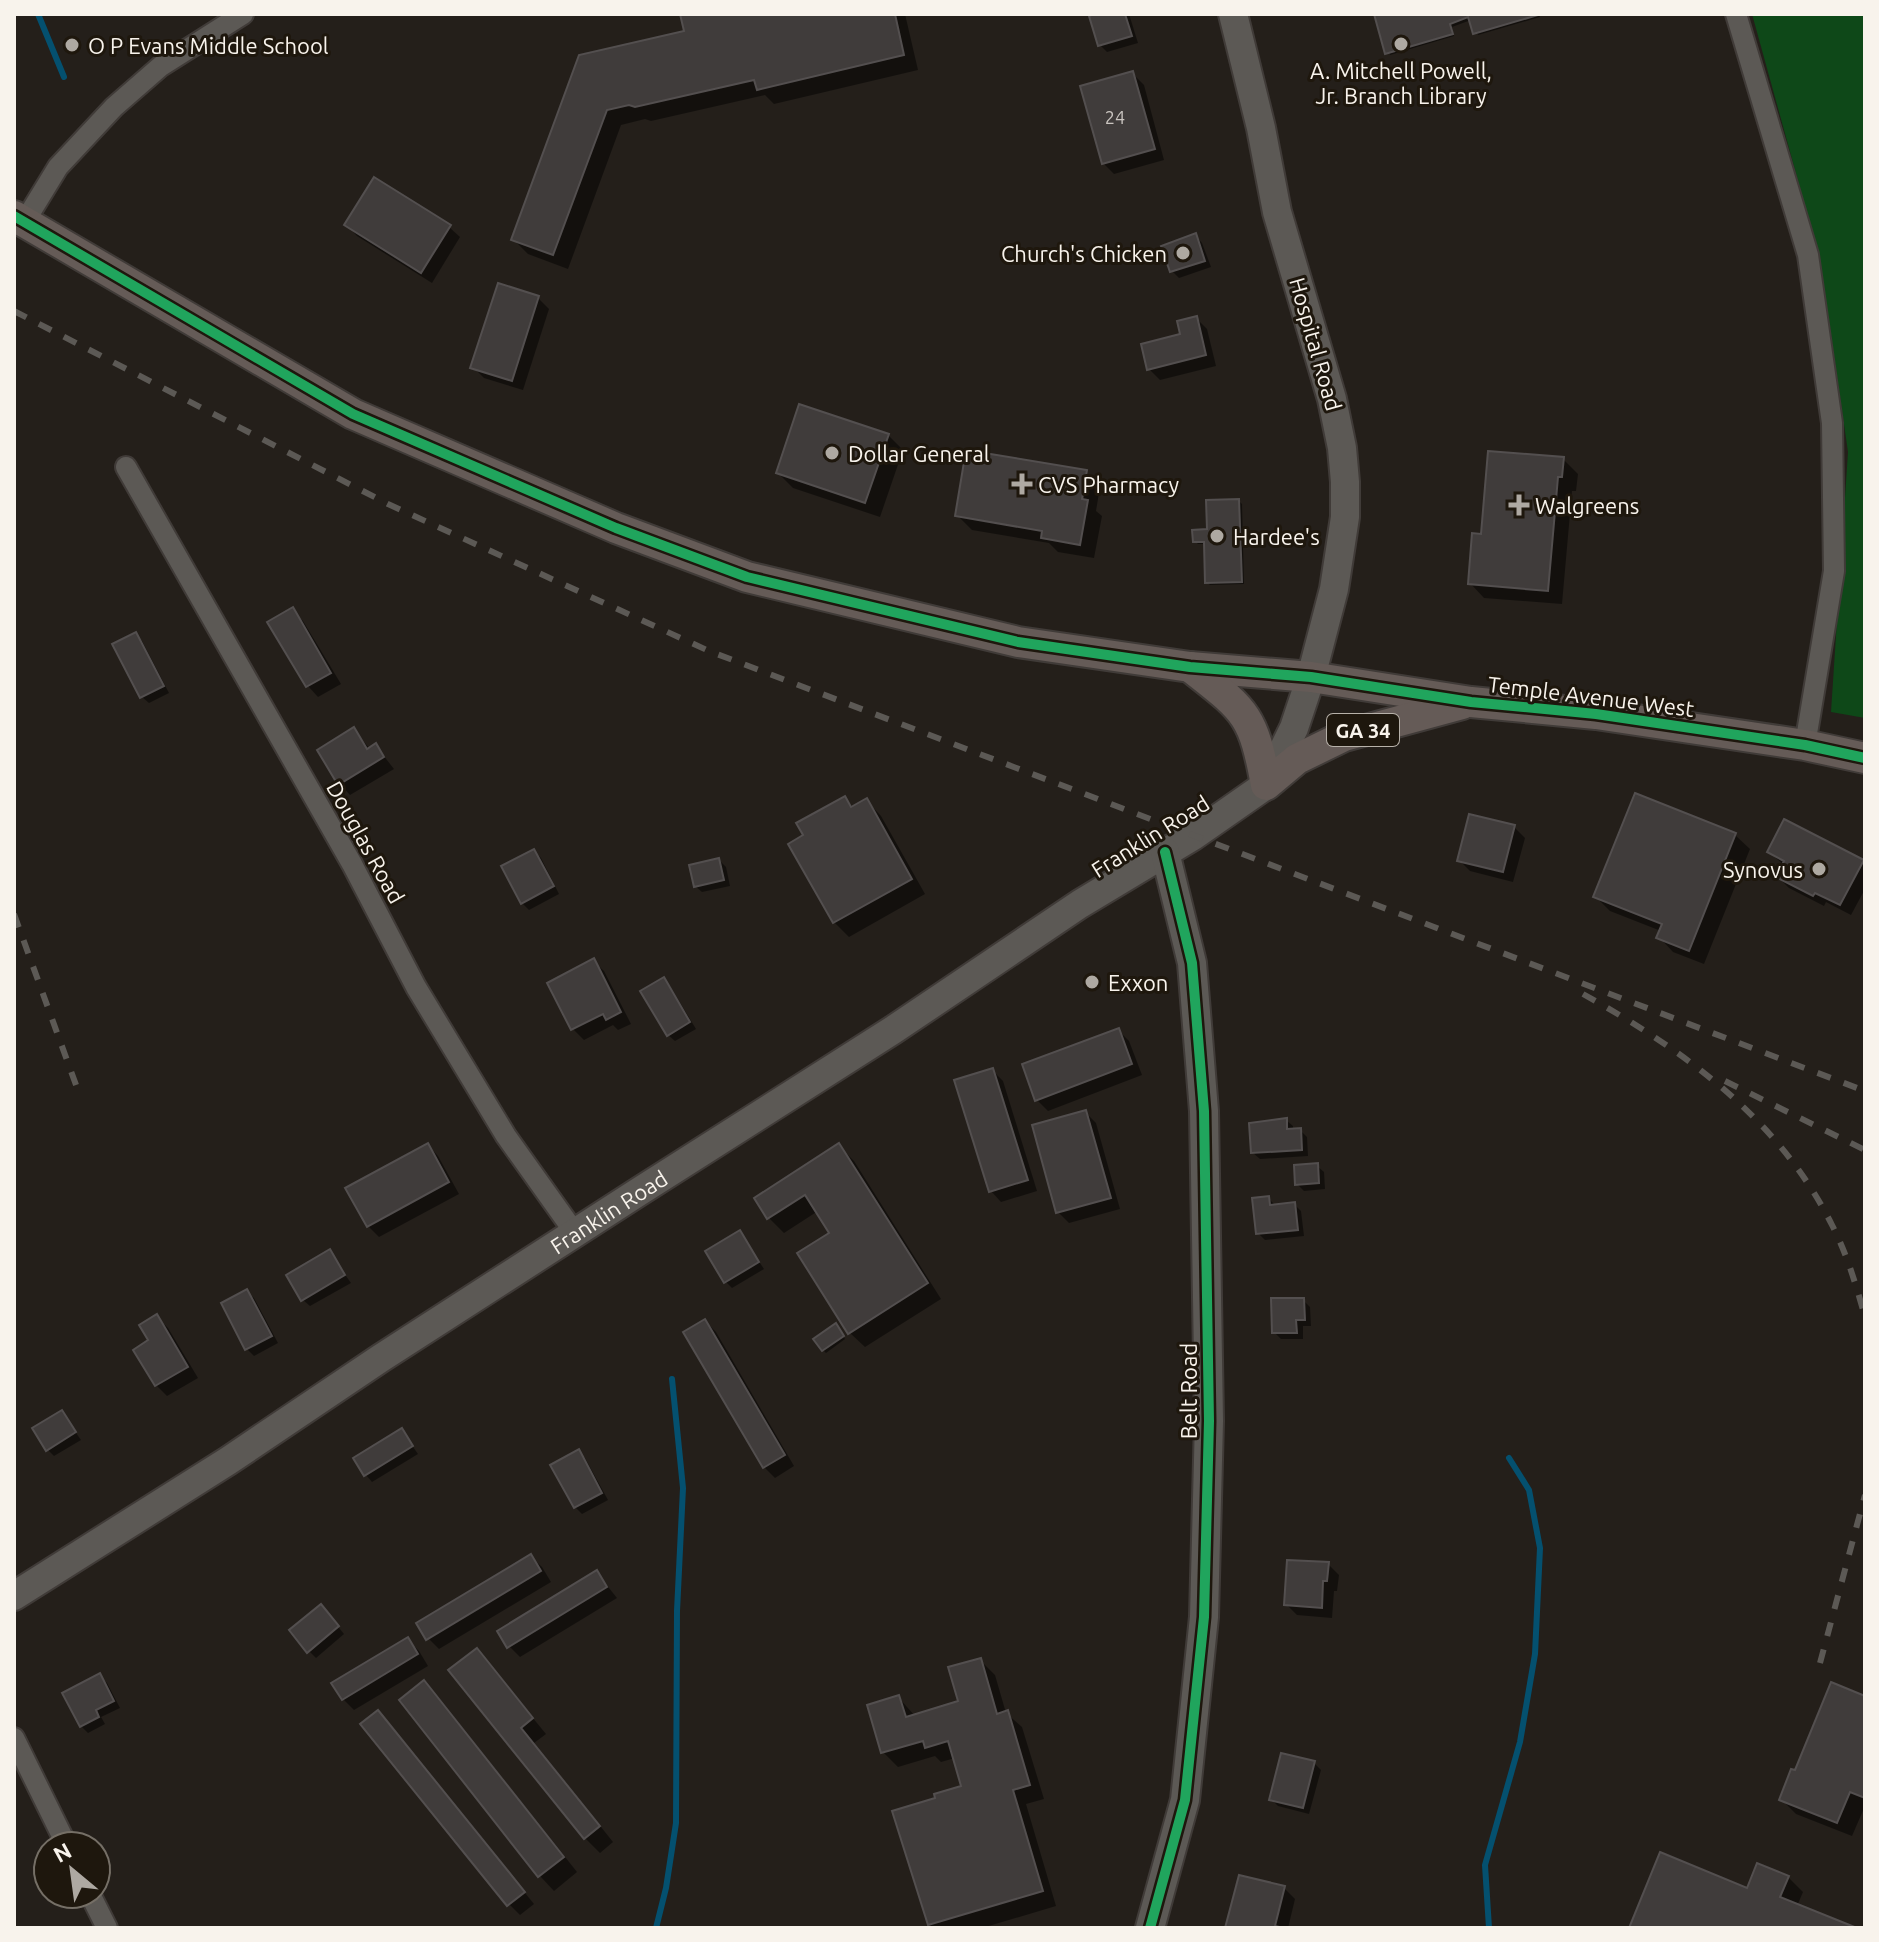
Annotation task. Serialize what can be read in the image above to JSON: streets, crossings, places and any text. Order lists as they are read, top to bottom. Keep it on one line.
{"streets":{"main road":["Temple Avenue West","GA 34"],"street":["Hospital Road","Franklin Road","Douglas Road","Belt Road"]},"crossings":[["Hospital Road","Temple Avenue West"],["Hospital Road","GA 34"],["Temple Avenue West","GA 34"],["GA 34","Franklin Road"],["Franklin Road","Douglas Road"],["Franklin Road","Belt Road"]],"places":{"other":["A. Mitchell Powell, Jr. Branch Library","O P Evans Middle School","Church's Chicken","Dollar General","Hardee's","Synovus","Exxon"],"health":["CVS Pharmacy","Walgreens"]},"house_numbers":["24"],"north":"top left"}
